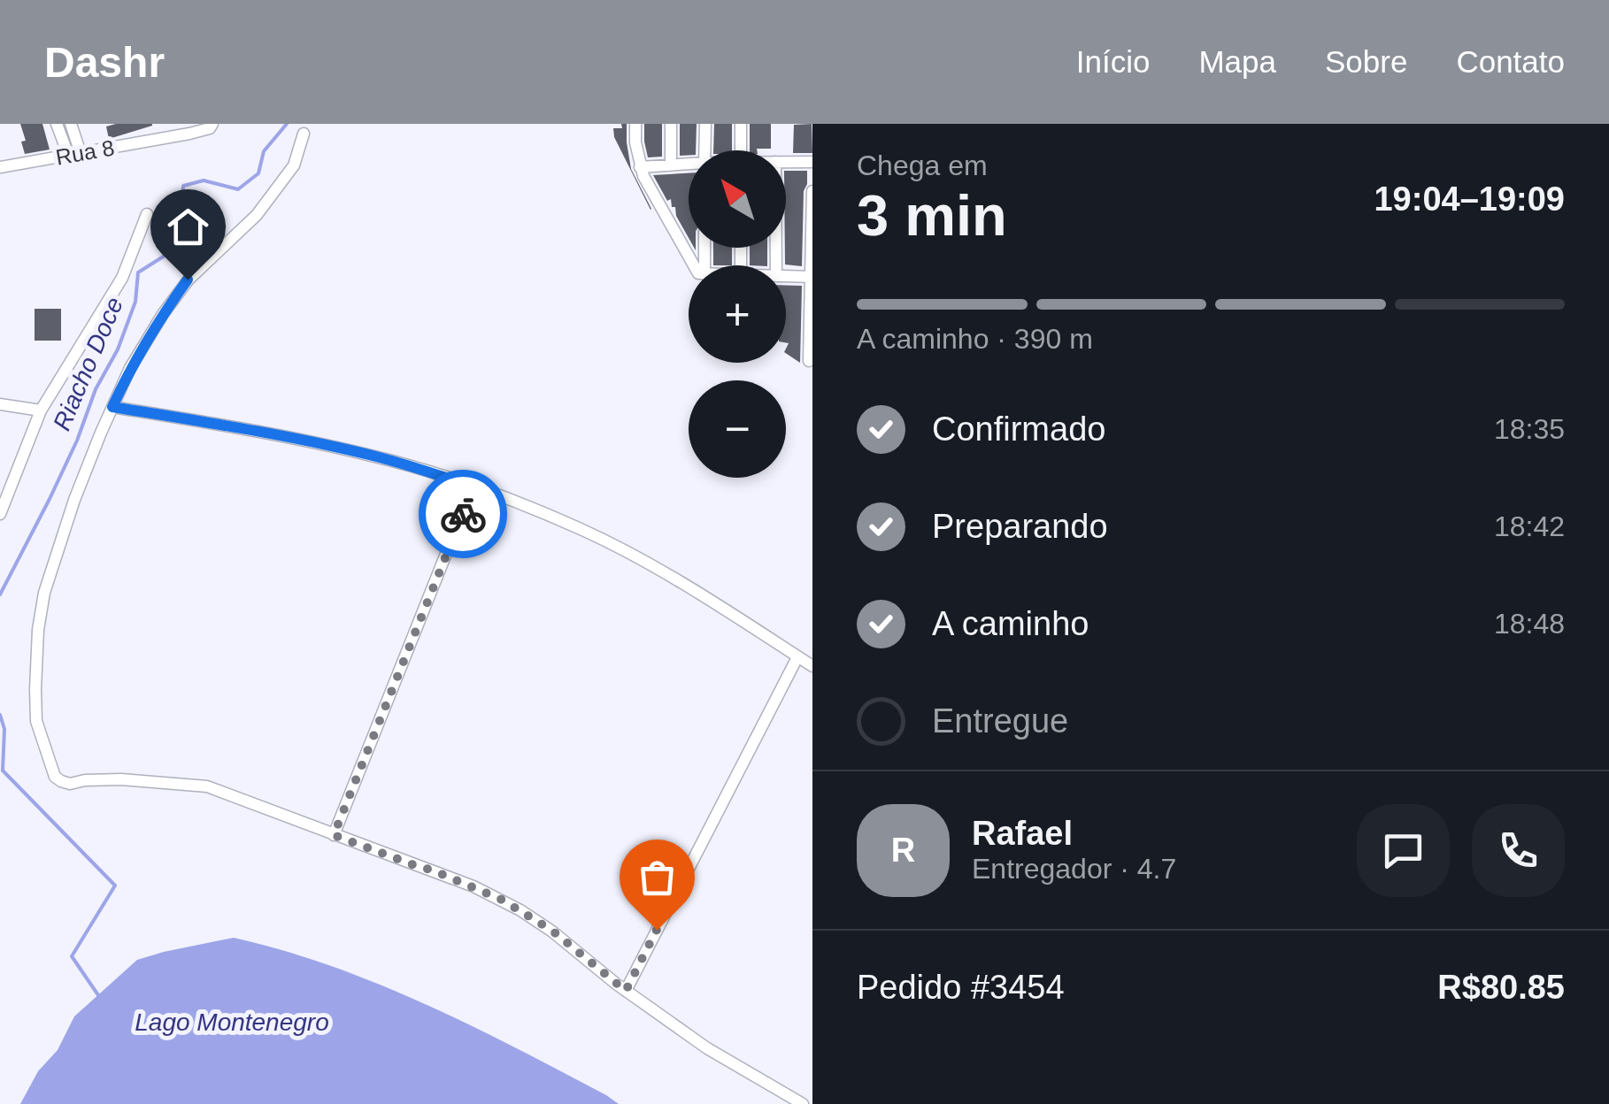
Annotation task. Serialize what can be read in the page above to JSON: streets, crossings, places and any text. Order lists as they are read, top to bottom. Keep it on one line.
{"streets":{"street":["Rua 8"]},"water":["Riacho Doce","Lago Montenegro"],"north":"top left","page":{"header":"Dashr","nav":["Início","Mapa","Sobre","Contato"],"heading":["3 min","Chega em","19:04–19:09"],"panel":["Rafael","Entregador · 4.7","Pedido #3454","R$80.85"],"map_buttons":["+","−"],"bar":"A caminho · 390 m","list":[["Confirmado","18:35"],["Preparando","18:42"],["A caminho","18:48"],"Entregue"],"round":"R"}}
